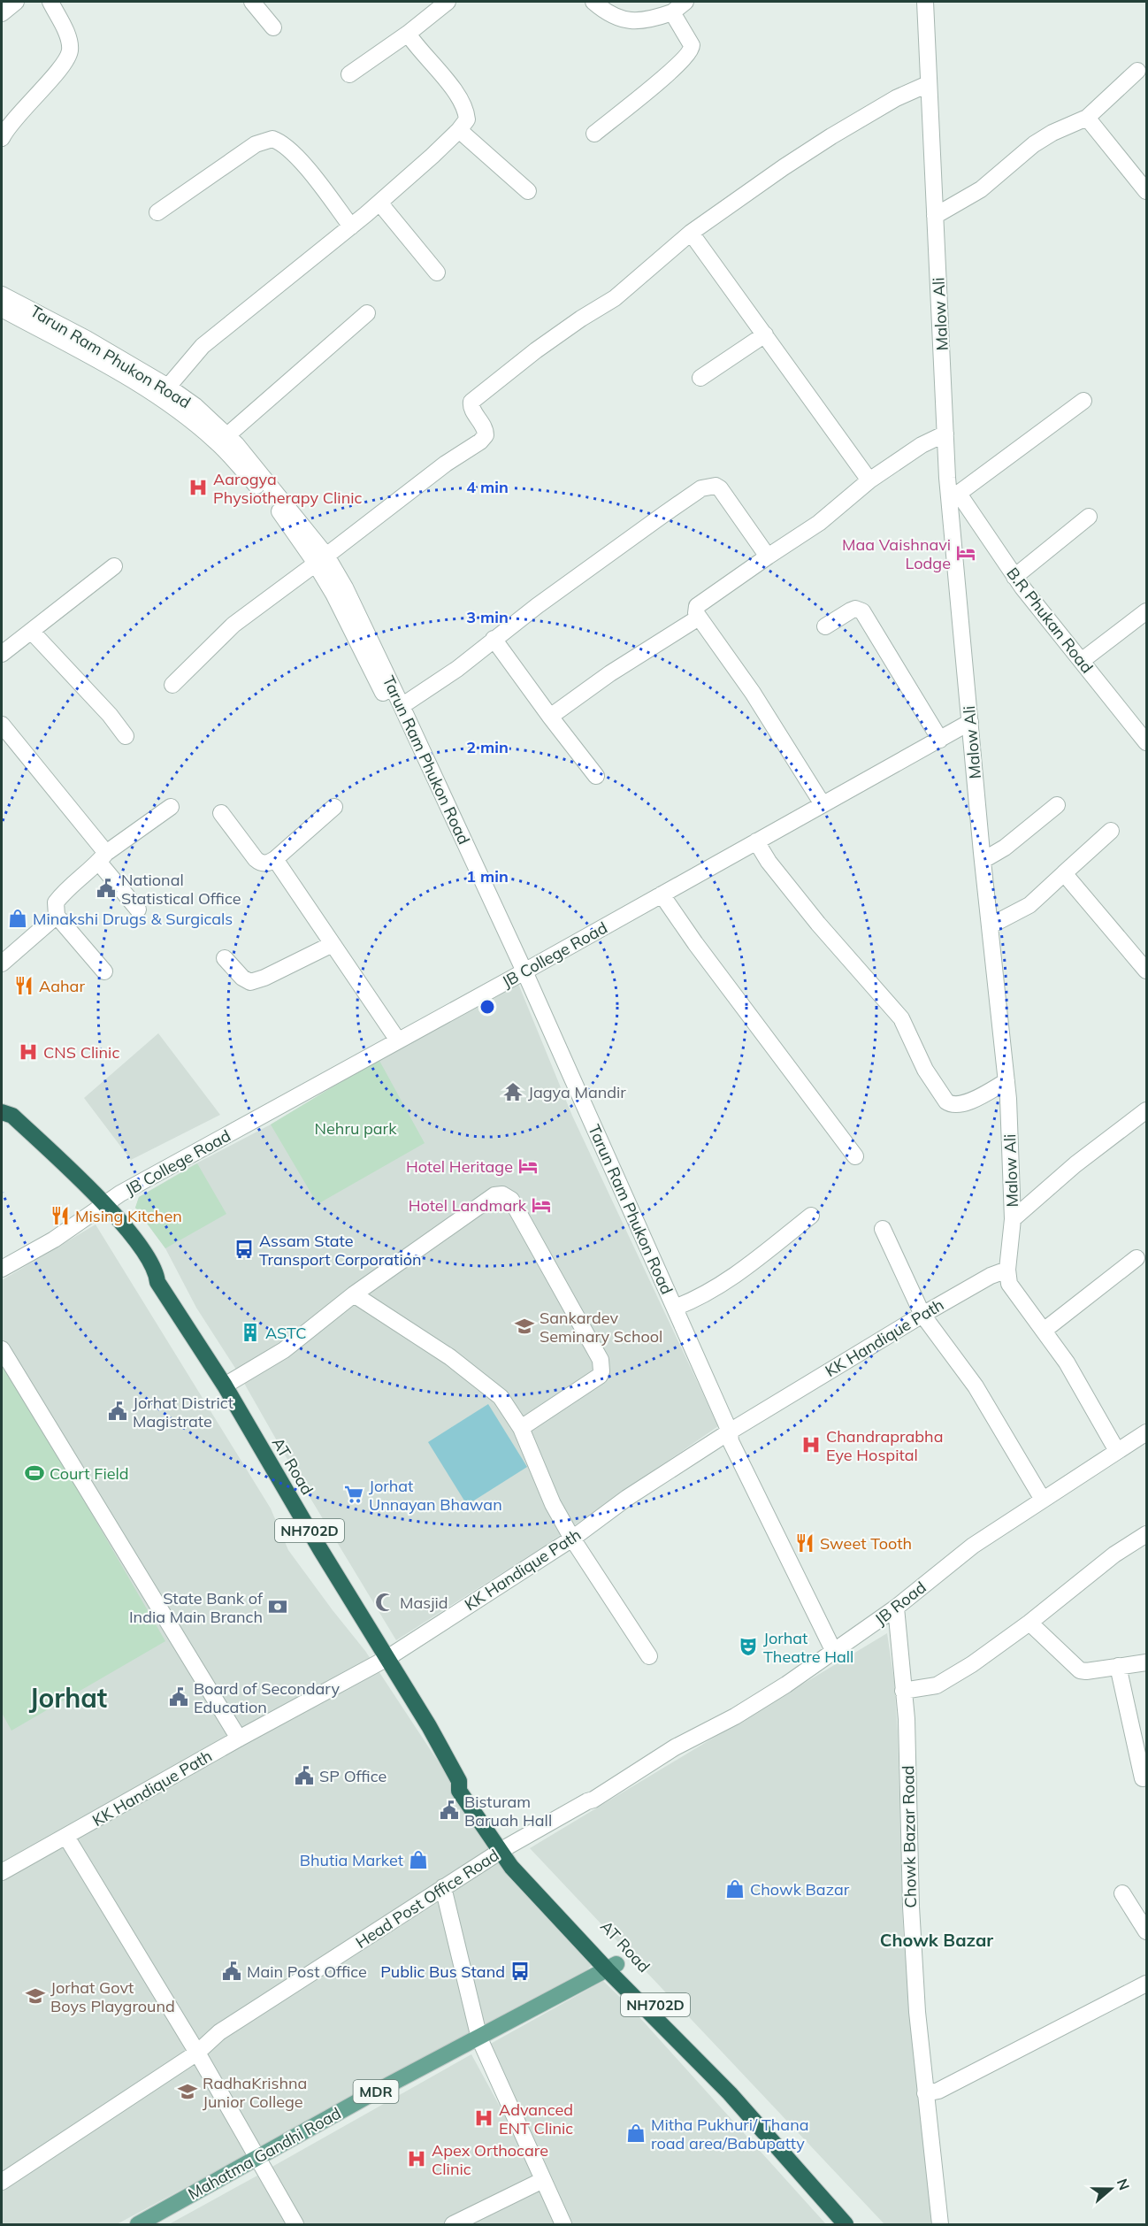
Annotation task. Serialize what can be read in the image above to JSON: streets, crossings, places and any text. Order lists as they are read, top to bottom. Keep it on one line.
{"streets":{"highway":["AT Road","NH702D"],"main road":["MDR","Mahatma Gandhi Road"],"street":["Malow Ali","Tarun Ram Phukon Road","B.R Phukan Road","JB College Road","KK Handique Path","JB Road","Chowk Bazar Road","Head Post Office Road"]},"crossings":[["Malow Ali","B.R Phukan Road"],["Malow Ali","JB College Road"],["Malow Ali","KK Handique Path"],["Malow Ali","JB Road"],["Tarun Ram Phukon Road","JB College Road"],["Tarun Ram Phukon Road","KK Handique Path"],["Tarun Ram Phukon Road","JB Road"],["JB College Road","AT Road"],["KK Handique Path","AT Road"],["AT Road","JB Road"],["AT Road","Head Post Office Road"],["AT Road","Mahatma Gandhi Road"],["JB Road","Chowk Bazar Road"],["JB Road","Head Post Office Road"]],"districts":["Jorhat","Chowk Bazar"],"parks":["Nehru park"],"places":{"hospital":["Aarogya Physiotherapy Clinic","CNS Clinic","Chandraprabha Eye Hospital","Advanced ENT Clinic","Apex Orthocare Clinic"],"hotel":["Maa Vaishnavi Lodge","Hotel Heritage","Hotel Landmark"],"public building":["National Statistical Office","Jorhat District Magistrate","Board of Secondary Education","SP Office","Bisturam Baruah Hall","Main Post Office"],"shop":["Minakshi Drugs & Surgicals","Bhutia Market","Chowk Bazar","Mitha Pukhuri/ Thana road area/Babupatty"],"restaurant":["Aahar","Mising Kitchen","Sweet Tooth"],"temple":["Jagya Mandir"],"bus stop":["Assam State Transport Corporation","Public Bus Stand"],"school or university":["Sankardev Seminary School","Jorhat Govt Boys Playground","RadhaKrishna Junior College"],"building":["ASTC"],"sports":["Court Field"],"supermarket":["Jorhat Unnayan Bhawan"],"mosque":["Masjid"],"bank":["State Bank of India Main Branch"],"theatre":["Jorhat Theatre Hall"]},"north":"right","rings":["4 min","3 min","2 min","1 min"]}
